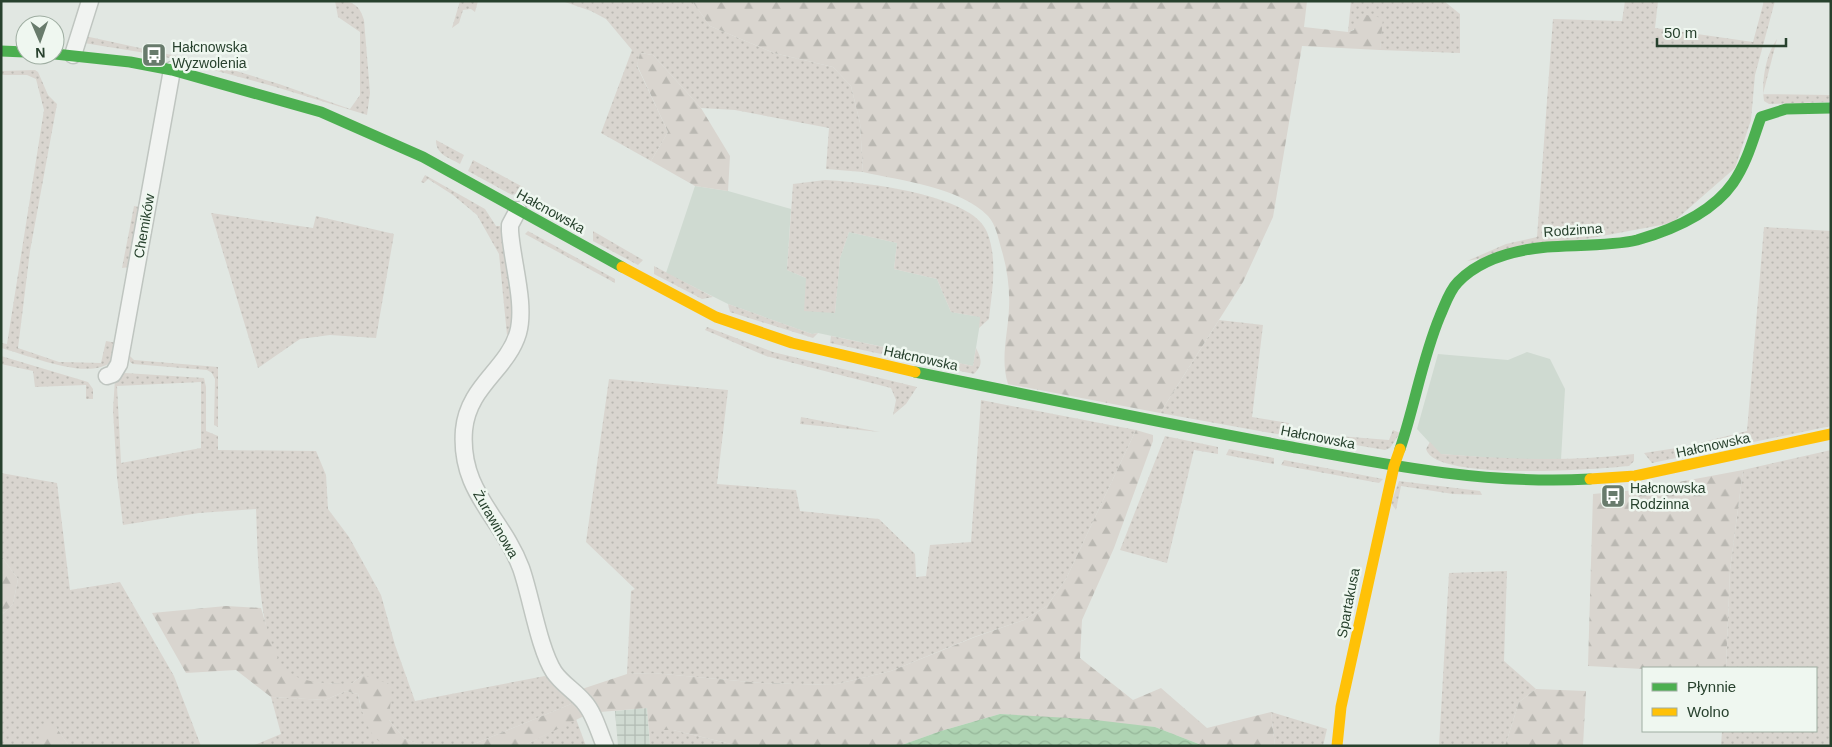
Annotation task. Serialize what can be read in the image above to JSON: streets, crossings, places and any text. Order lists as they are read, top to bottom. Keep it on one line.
{"streets":{"street":["Hałcnowska","Chemików","Rodzinna","Żurawinowa","Spartakusa"]},"crossings":[["Hałcnowska","Chemików"],["Hałcnowska","Rodzinna"],["Hałcnowska","Żurawinowa"],["Hałcnowska","Spartakusa"],["Rodzinna","Spartakusa"]],"places":{"bus stop":["Hałcnowska Wyzwolenia","Hałcnowska Rodzinna"]},"legend":["Płynnie","Wolno"],"scale_bar":"50 m","north":"bottom"}
